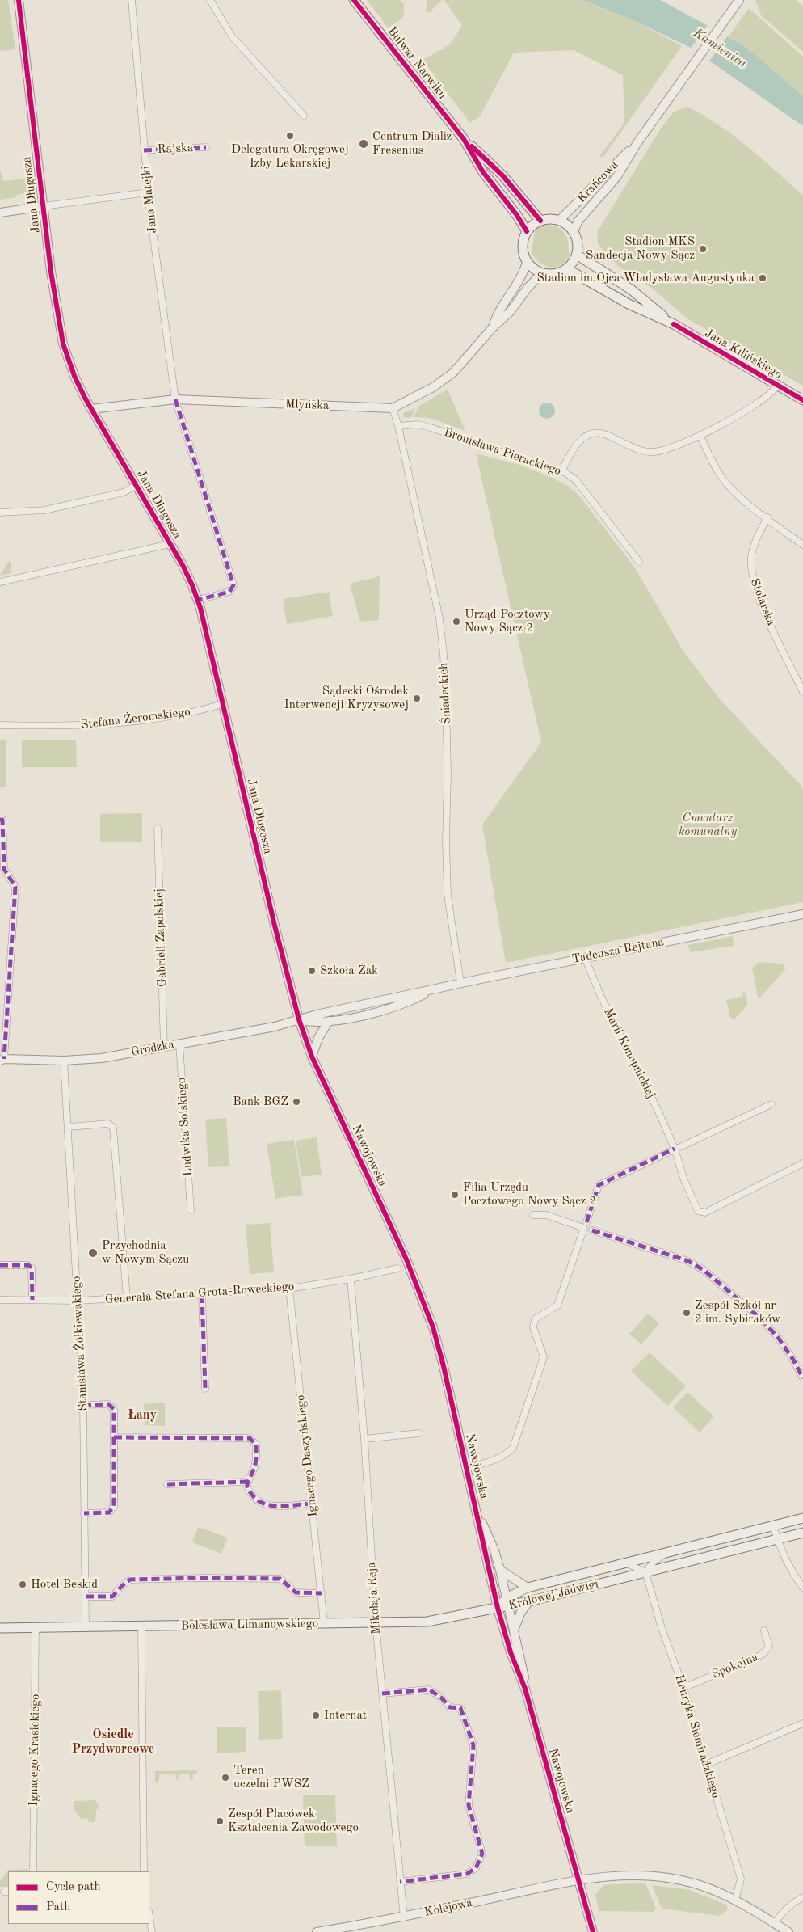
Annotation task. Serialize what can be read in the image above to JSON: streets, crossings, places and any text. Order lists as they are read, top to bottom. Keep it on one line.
{"streets":{"main road":["Bulwar Narwiku","Jana Kilińskiego","Królowej Jadwigi","Bolesława Limanowskiego"],"street":["Rajska","Krańcowa","Jana Długosza","Jana Matejki","Młyńska","Bronisława Pierackiego","Stolarska","Śniadeckich","Stefana Żeromskiego","Gabrieli Zapolskiej","Tadeusza Rejtana","Grodzka","Marii Konopnickiej","Ludwika Solskiego","Nawojowska","Generała Stefana Grota-Roweckiego","Stanisława Żółkiewskiego","Ignacego Daszyńskiego","Mikołaja Reja","Spokojna","Henryka Siemiradzkiego","Ignacego Krasickiego","Kolejowa"]},"crossings":[["Bulwar Narwiku","Krańcowa"],["Bulwar Narwiku","Jana Kilińskiego"],["Bulwar Narwiku","Młyńska"],["Rajska","Jana Matejki"],["Krańcowa","Jana Kilińskiego"],["Krańcowa","Młyńska"],["Jana Długosza","Jana Matejki"],["Jana Długosza","Młyńska"],["Jana Długosza","Stefana Żeromskiego"],["Jana Długosza","Tadeusza Rejtana"],["Jana Długosza","Grodzka"],["Jana Długosza","Nawojowska"],["Jana Matejki","Młyńska"],["Jana Kilińskiego","Młyńska"],["Młyńska","Śniadeckich"],["Bronisława Pierackiego","Śniadeckich"],["Śniadeckich","Tadeusza Rejtana"],["Gabrieli Zapolskiej","Grodzka"],["Tadeusza Rejtana","Grodzka"],["Tadeusza Rejtana","Marii Konopnickiej"],["Tadeusza Rejtana","Nawojowska"],["Grodzka","Ludwika Solskiego"],["Grodzka","Nawojowska"],["Grodzka","Stanisława Żółkiewskiego"],["Nawojowska","Królowej Jadwigi"],["Nawojowska","Bolesława Limanowskiego"],["Nawojowska","Kolejowa"],["Generała Stefana Grota-Roweckiego","Stanisława Żółkiewskiego"],["Generała Stefana Grota-Roweckiego","Ignacego Daszyńskiego"],["Generała Stefana Grota-Roweckiego","Mikołaja Reja"],["Stanisława Żółkiewskiego","Bolesława Limanowskiego"],["Ignacego Daszyńskiego","Bolesława Limanowskiego"],["Królowej Jadwigi","Bolesława Limanowskiego"],["Królowej Jadwigi","Henryka Siemiradzkiego"],["Mikołaja Reja","Bolesława Limanowskiego"],["Mikołaja Reja","Kolejowa"],["Bolesława Limanowskiego","Ignacego Krasickiego"],["Spokojna","Henryka Siemiradzkiego"],["Henryka Siemiradzkiego","Kolejowa"]],"districts":["Łany","Osiedle Przydworcowe"],"water":["Kamienica"],"parks":["Cmentarz komunalny"],"places":["Delegatura Okręgowej Izby Lekarskiej","Centrum Dializ Fresenius","Stadion MKS Sandecja Nowy Sącz","Stadion im.Ojca Władysława Augustynka","Urząd Pocztowy Nowy Sącz 2","Sądecki Ośrodek Interwencji Kryzysowej","Szkoła Żak","Bank BGŻ","Filia Urzędu Pocztowego Nowy Sącz 2","Przychodnia w Nowym Sączu","Zespół Szkół nr 2 im. Sybiraków","Hotel Beskid","Internat","Teren uczelni PWSZ","Zespół Placówek Kształcenia Zawodowego"],"legend":["Cycle path","Path"]}
